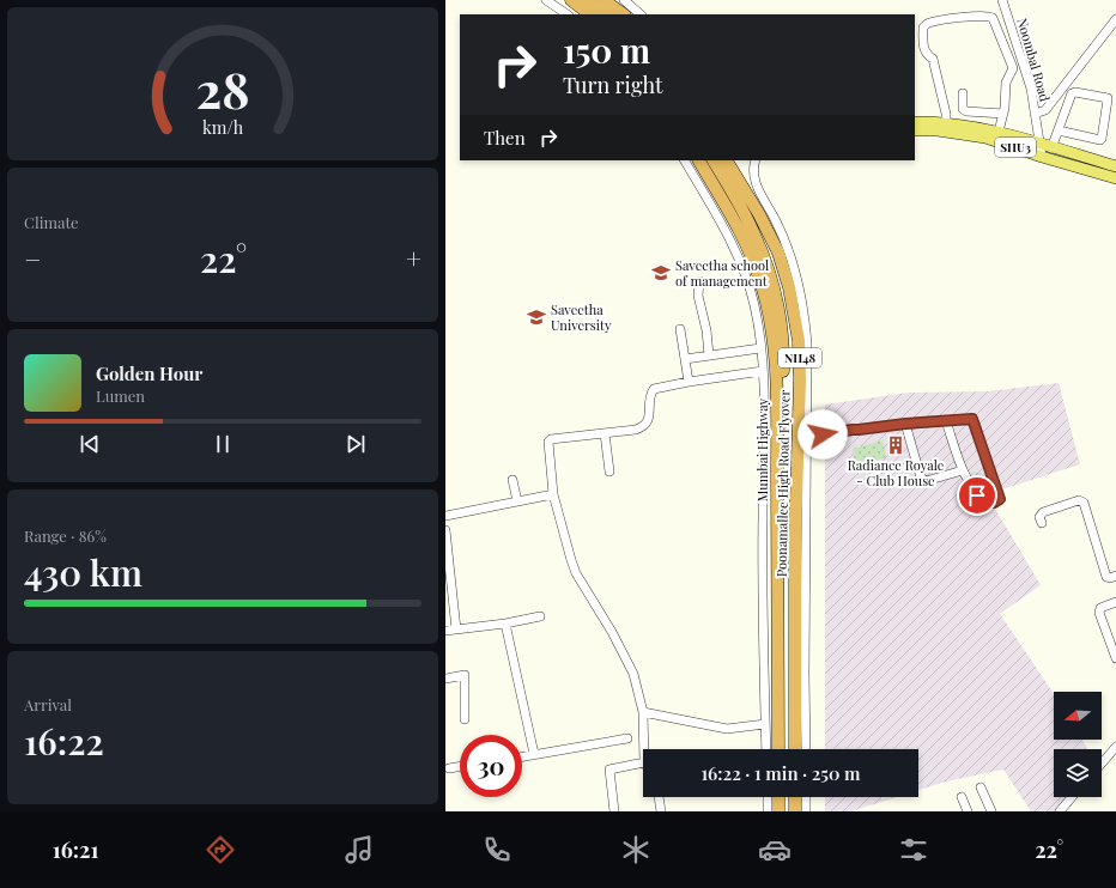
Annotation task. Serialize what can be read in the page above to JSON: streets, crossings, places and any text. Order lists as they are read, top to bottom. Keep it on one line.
{"streets":{"highway":["NH48","Mumbai Highway","Poonamallee High Road Flyover"],"main road":["SHU3"],"street":["Noombal Road"]},"crossings":[["Noombal Road","SHU3"],["NH48","Poonamallee High Road Flyover"]],"places":{"school or university":["Saveetha school of management","Saveetha University"],"building":["Radiance Royale - Club House"]},"north":"left","page":{"turn":["150 m","Turn right"],"then":"Then","tile":["Climate",["Range · 86%","430 km"],["Arrival","16:22"]],"heat":["−","22°","+"],"song":["Golden Hour","Lumen"],"limit":"30","trip":"16:22 · 1 min · 250 m","tabs":["16:21","22°"],"gauge":["28","km/h"]}}
